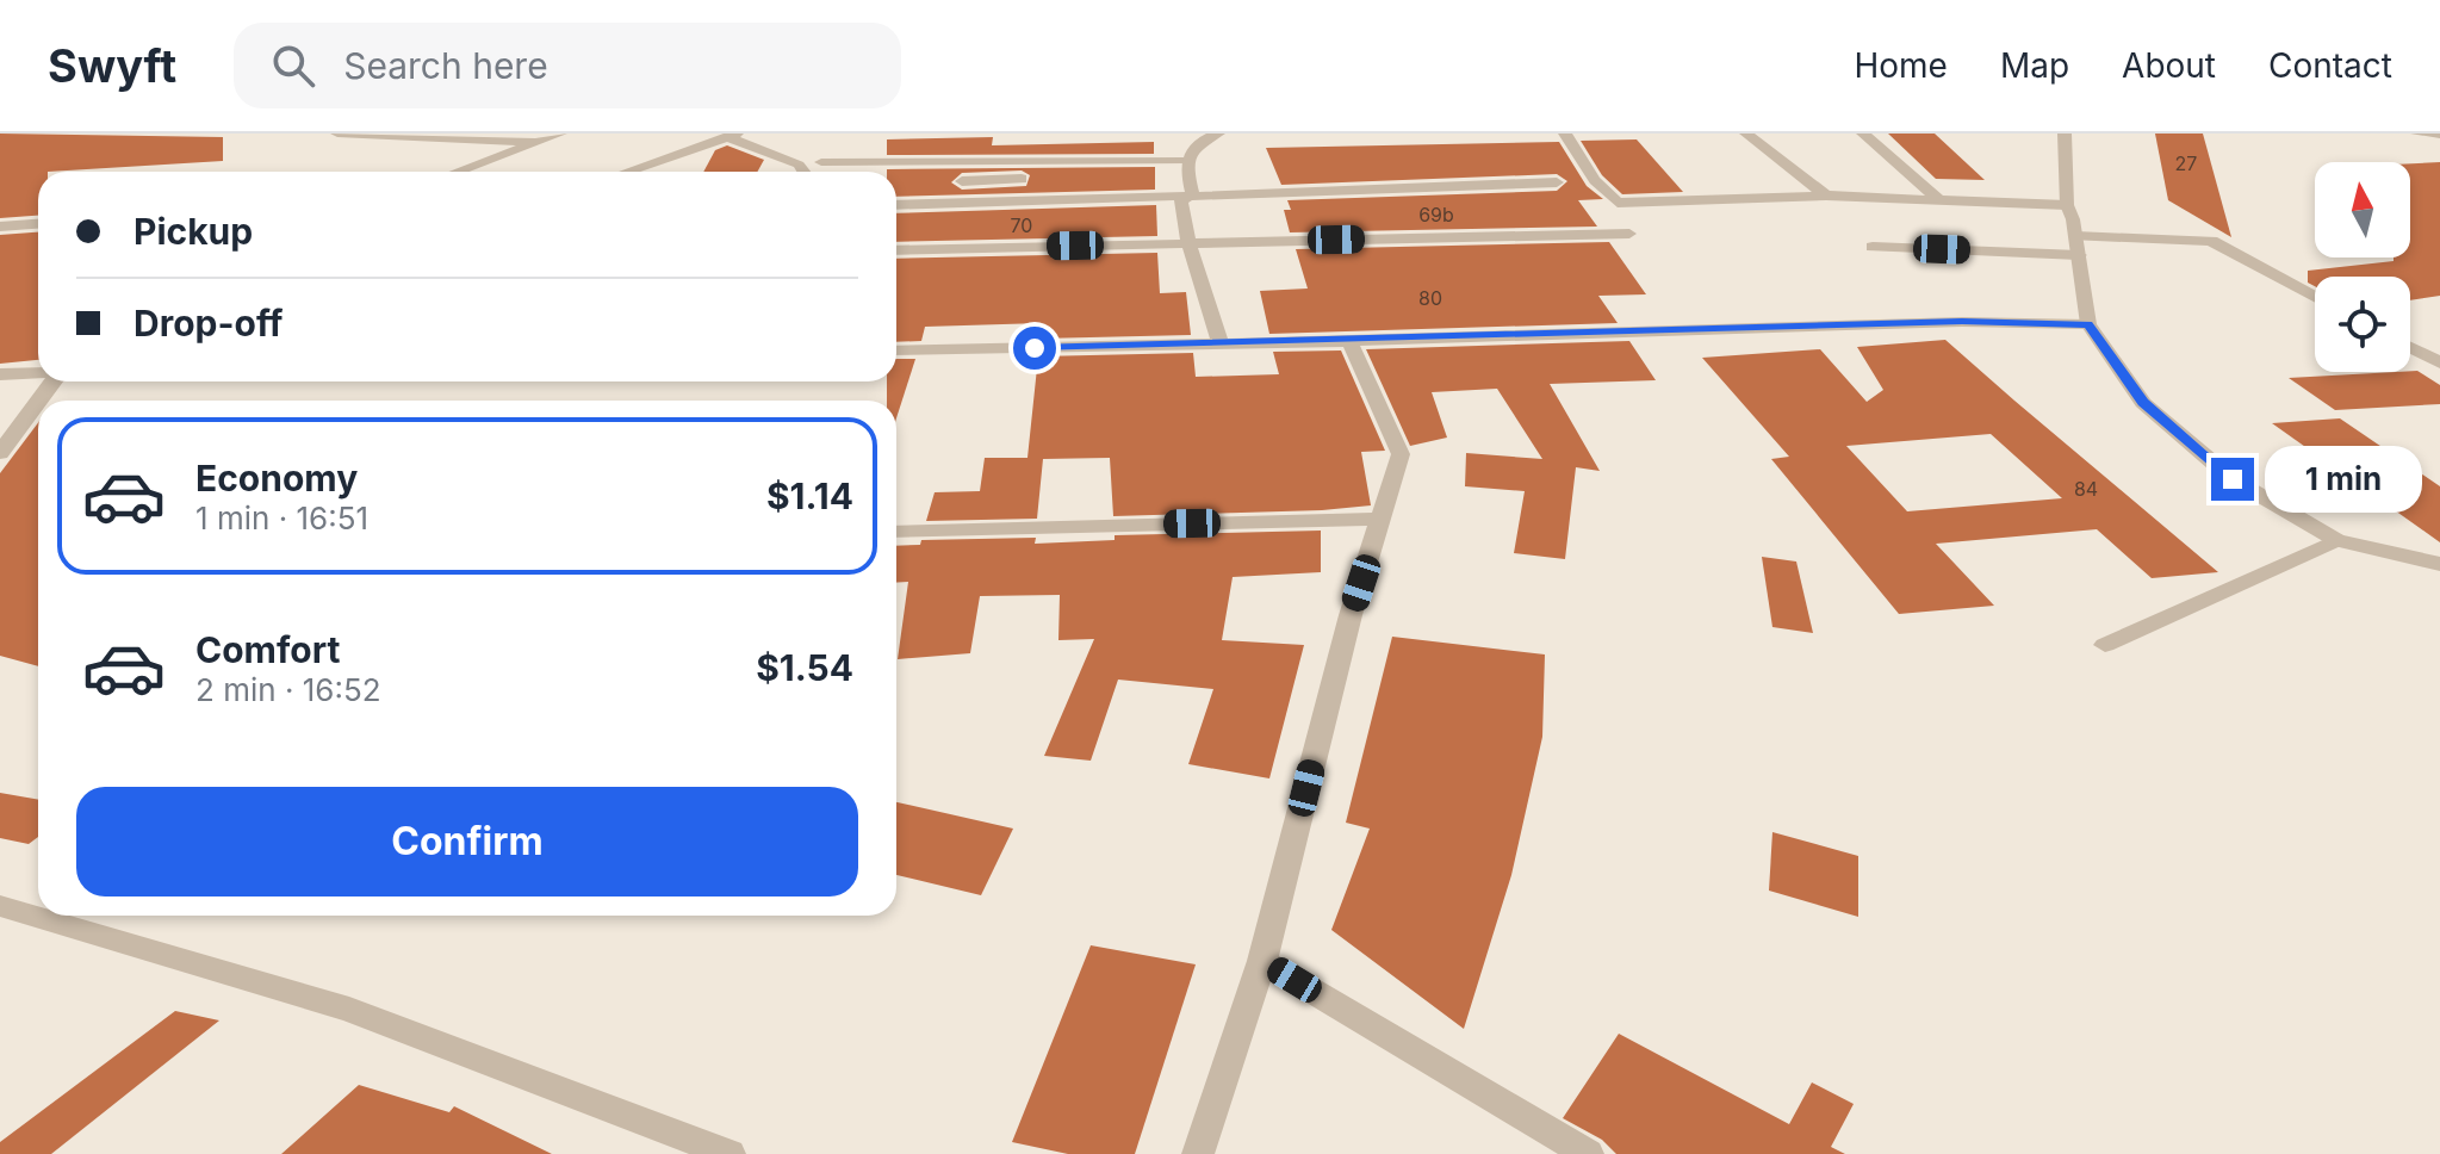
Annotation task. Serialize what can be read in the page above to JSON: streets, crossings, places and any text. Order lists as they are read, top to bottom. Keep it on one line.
{"house_numbers":["27","69b","70","80","84"],"north":"top","page":{"header":"Swyft","search":"Search here","nav":["Home","Map","About","Contact"],"banner":["Pickup","Drop-off"],"list":[{"name":"Economy","note":"1 min · 16:51","value":"$1.14"},{"name":"Comfort","note":"2 min · 16:52","value":"$1.54"}],"bubble":"1 min","buttons":"Confirm"}}
